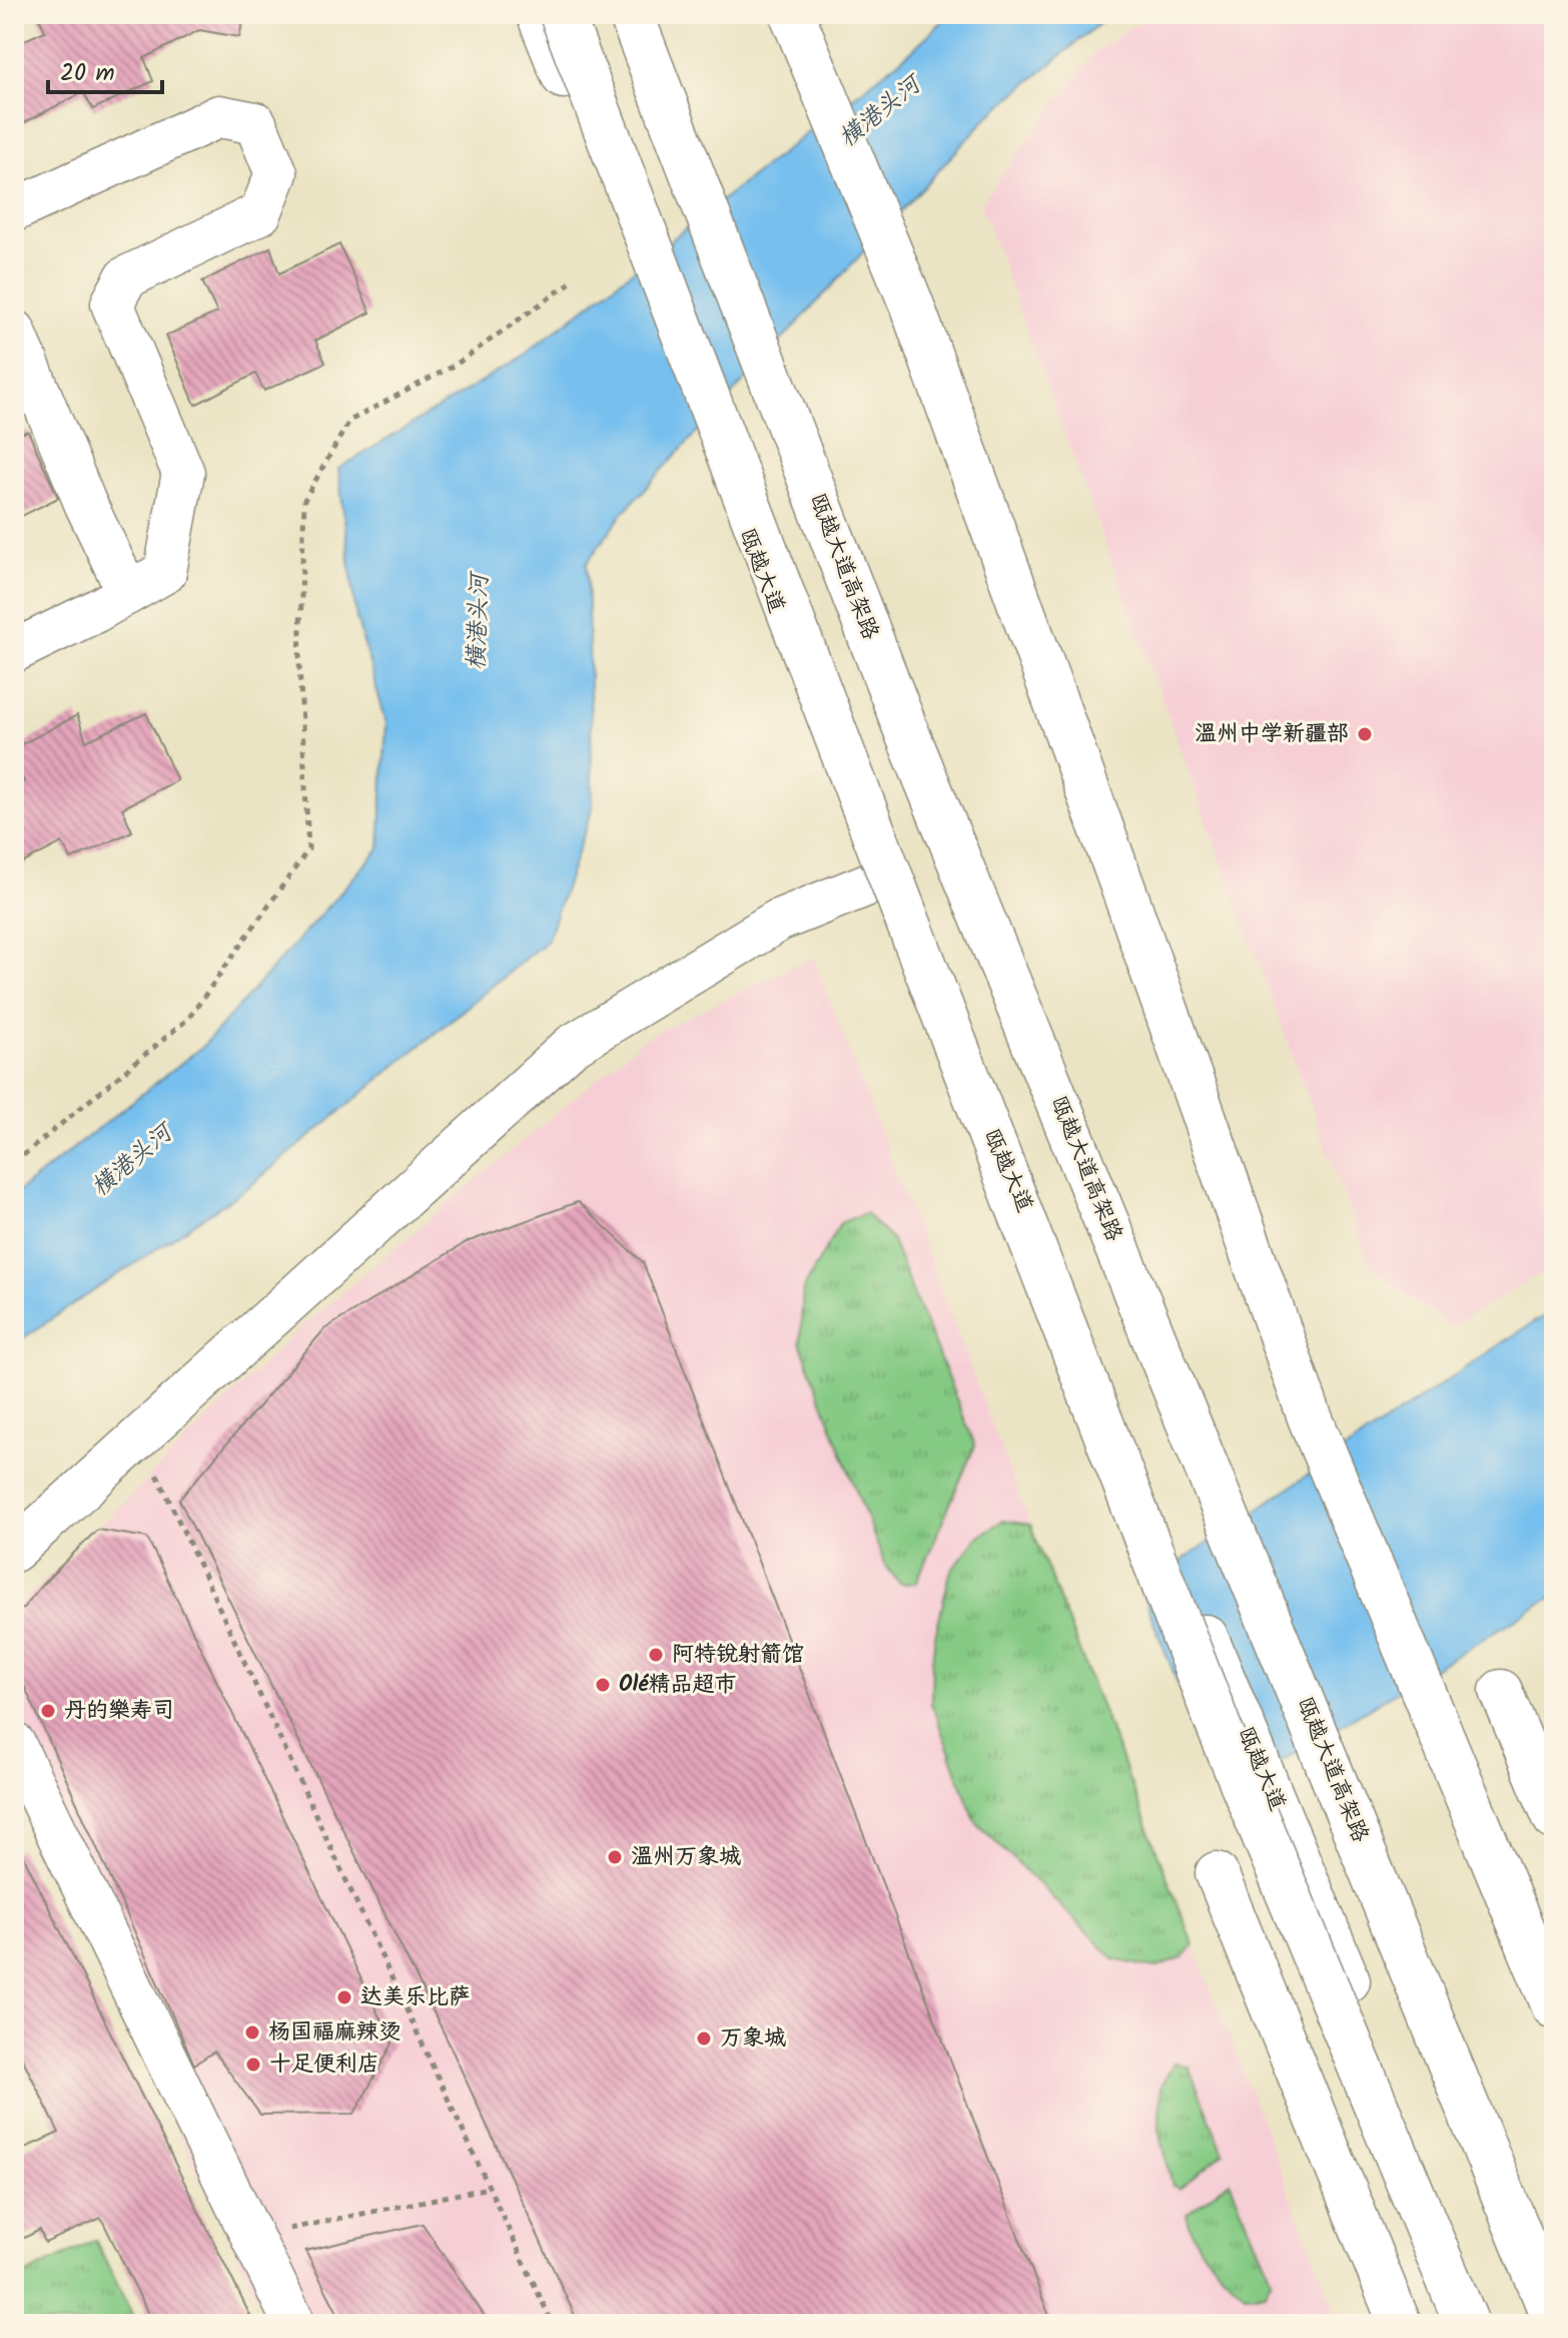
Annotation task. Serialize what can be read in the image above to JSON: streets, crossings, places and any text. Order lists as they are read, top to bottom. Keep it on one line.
{"streets":{"highway":["瓯越大道高架路","瓯越大道"]},"water":["横港头河"],"places":["温州中学新疆部","阿特锐射箭馆","Olé精品超市","丹的樂寿司","温州万象城","达美乐比萨","杨国福麻辣烫","万象城","十足便利店"],"scale_bar":"20 m"}
